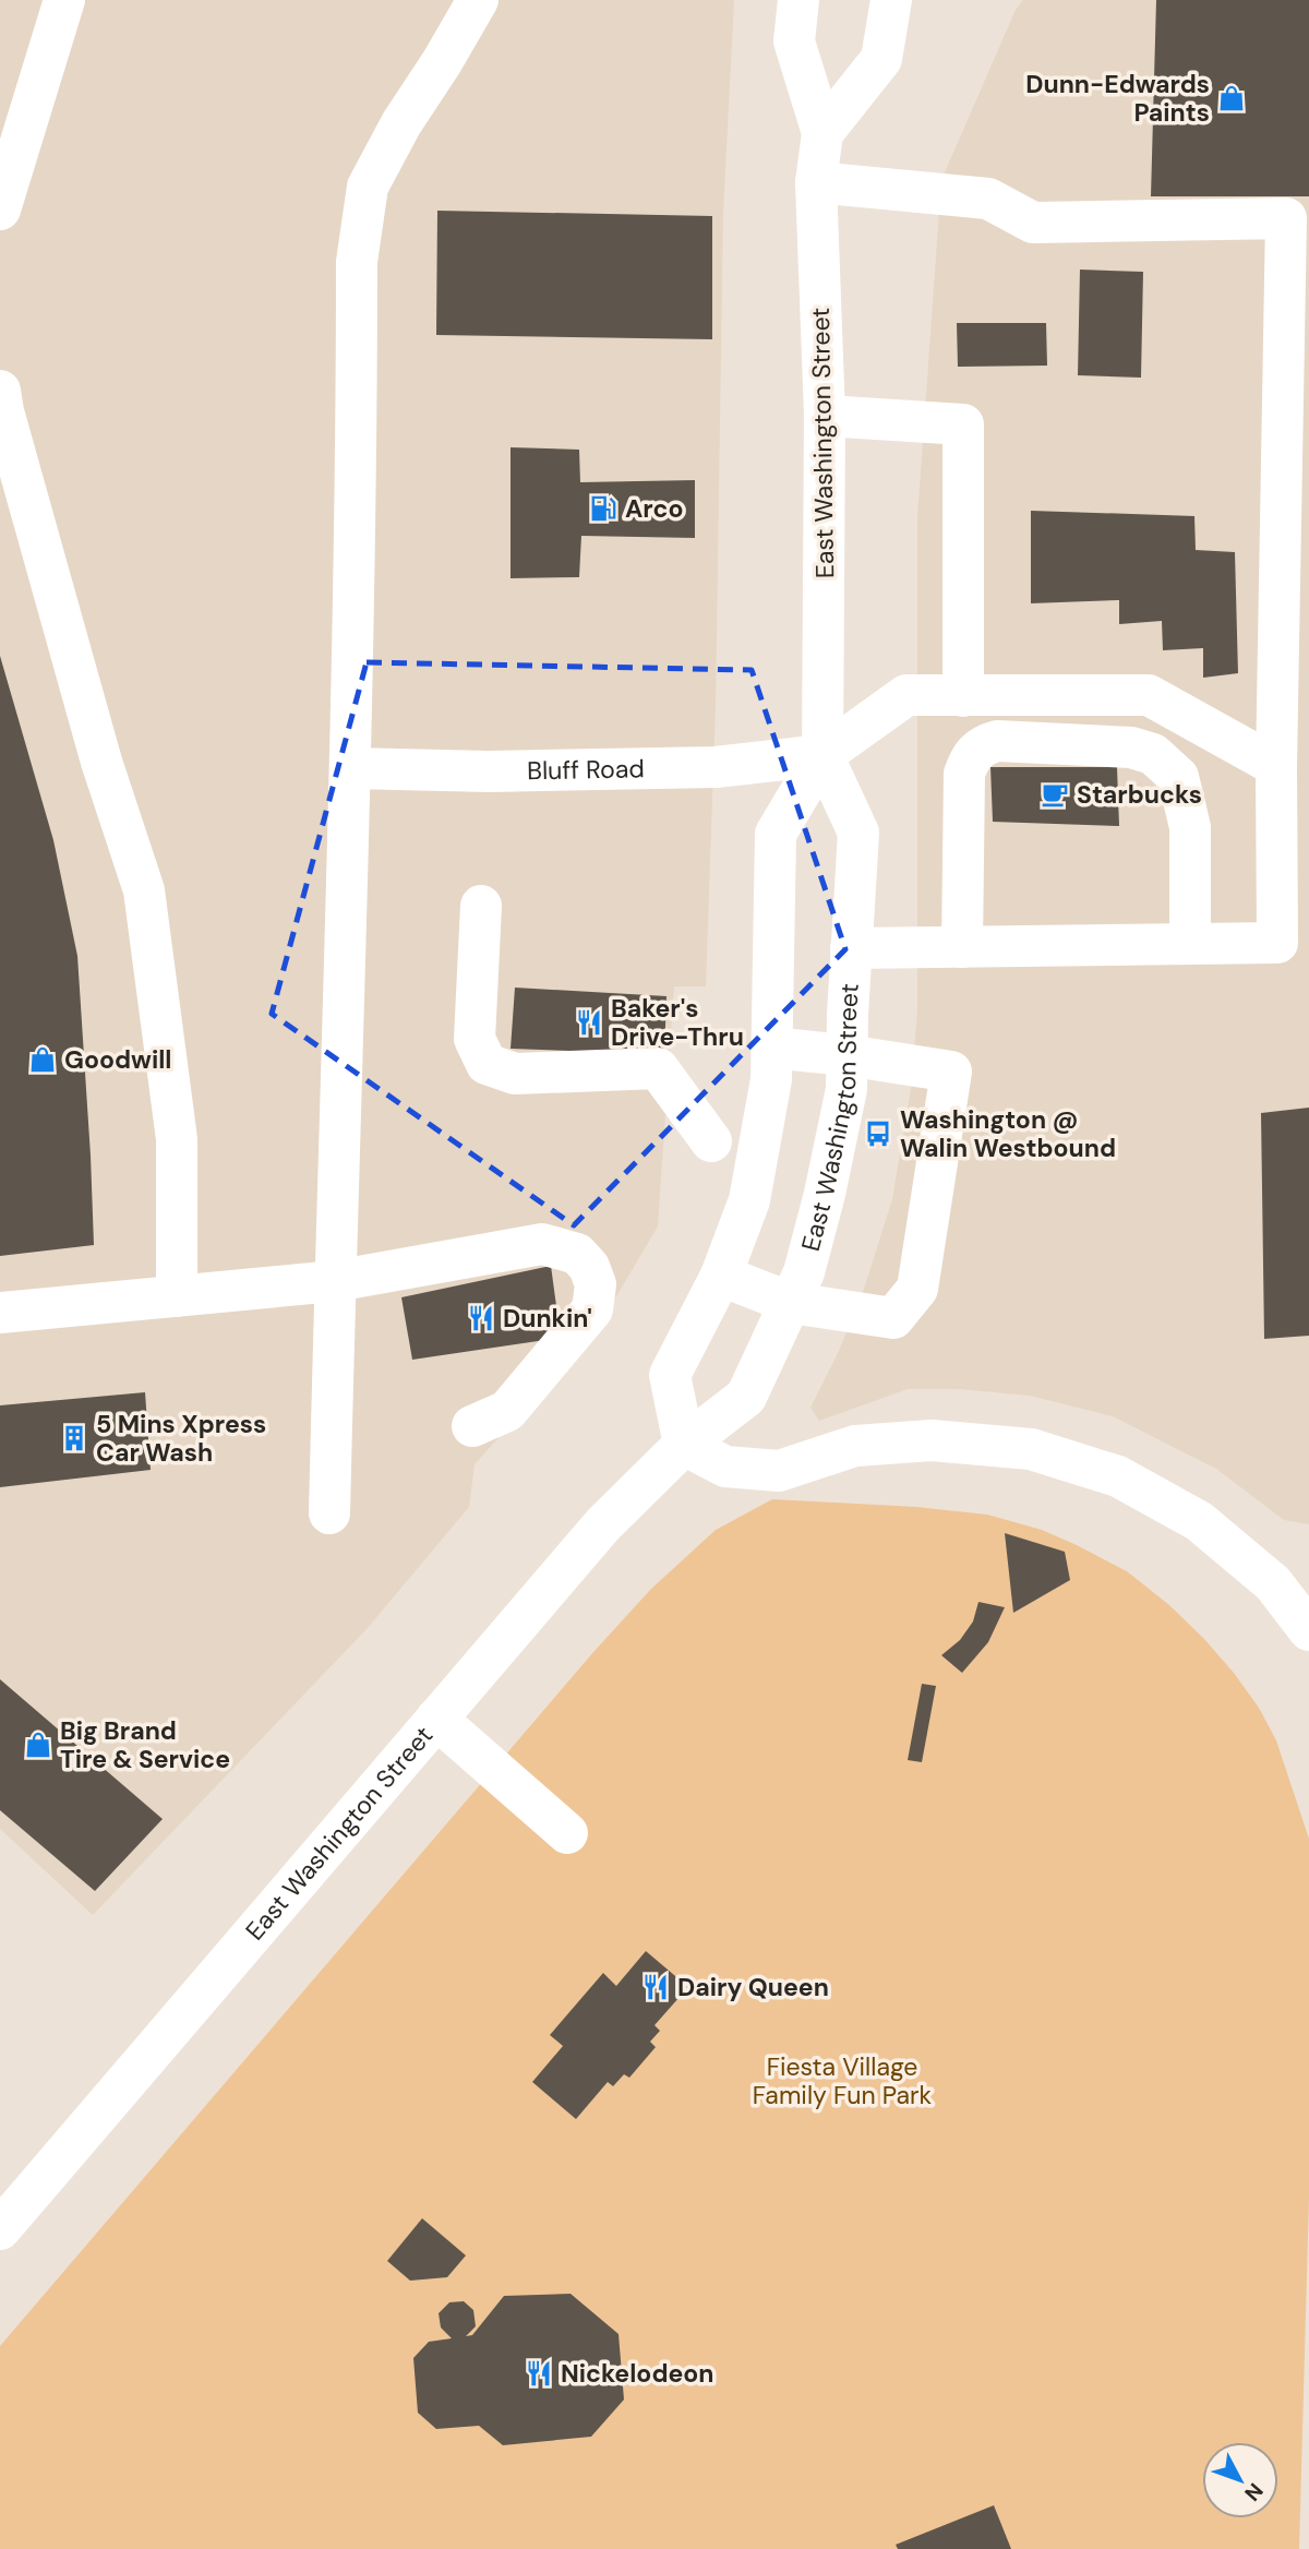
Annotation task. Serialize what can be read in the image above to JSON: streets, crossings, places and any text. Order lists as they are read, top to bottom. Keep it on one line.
{"streets":{"main road":["East Washington Street","Bluff Road"]},"crossings":[["East Washington Street","Bluff Road"]],"parks":["Fiesta Village Family Fun Park"],"places":{"shop":["Dunn-Edwards Paints","Goodwill","Big Brand Tire & Service"],"fuel station":["Arco"],"cafe":["Starbucks"],"restaurant":["Baker's Drive-Thru","Dunkin'","Dairy Queen","Nickelodeon"],"bus stop":["Washington @ Walin Westbound"],"building":["5 Mins Xpress Car Wash"]},"north":"bottom right"}
